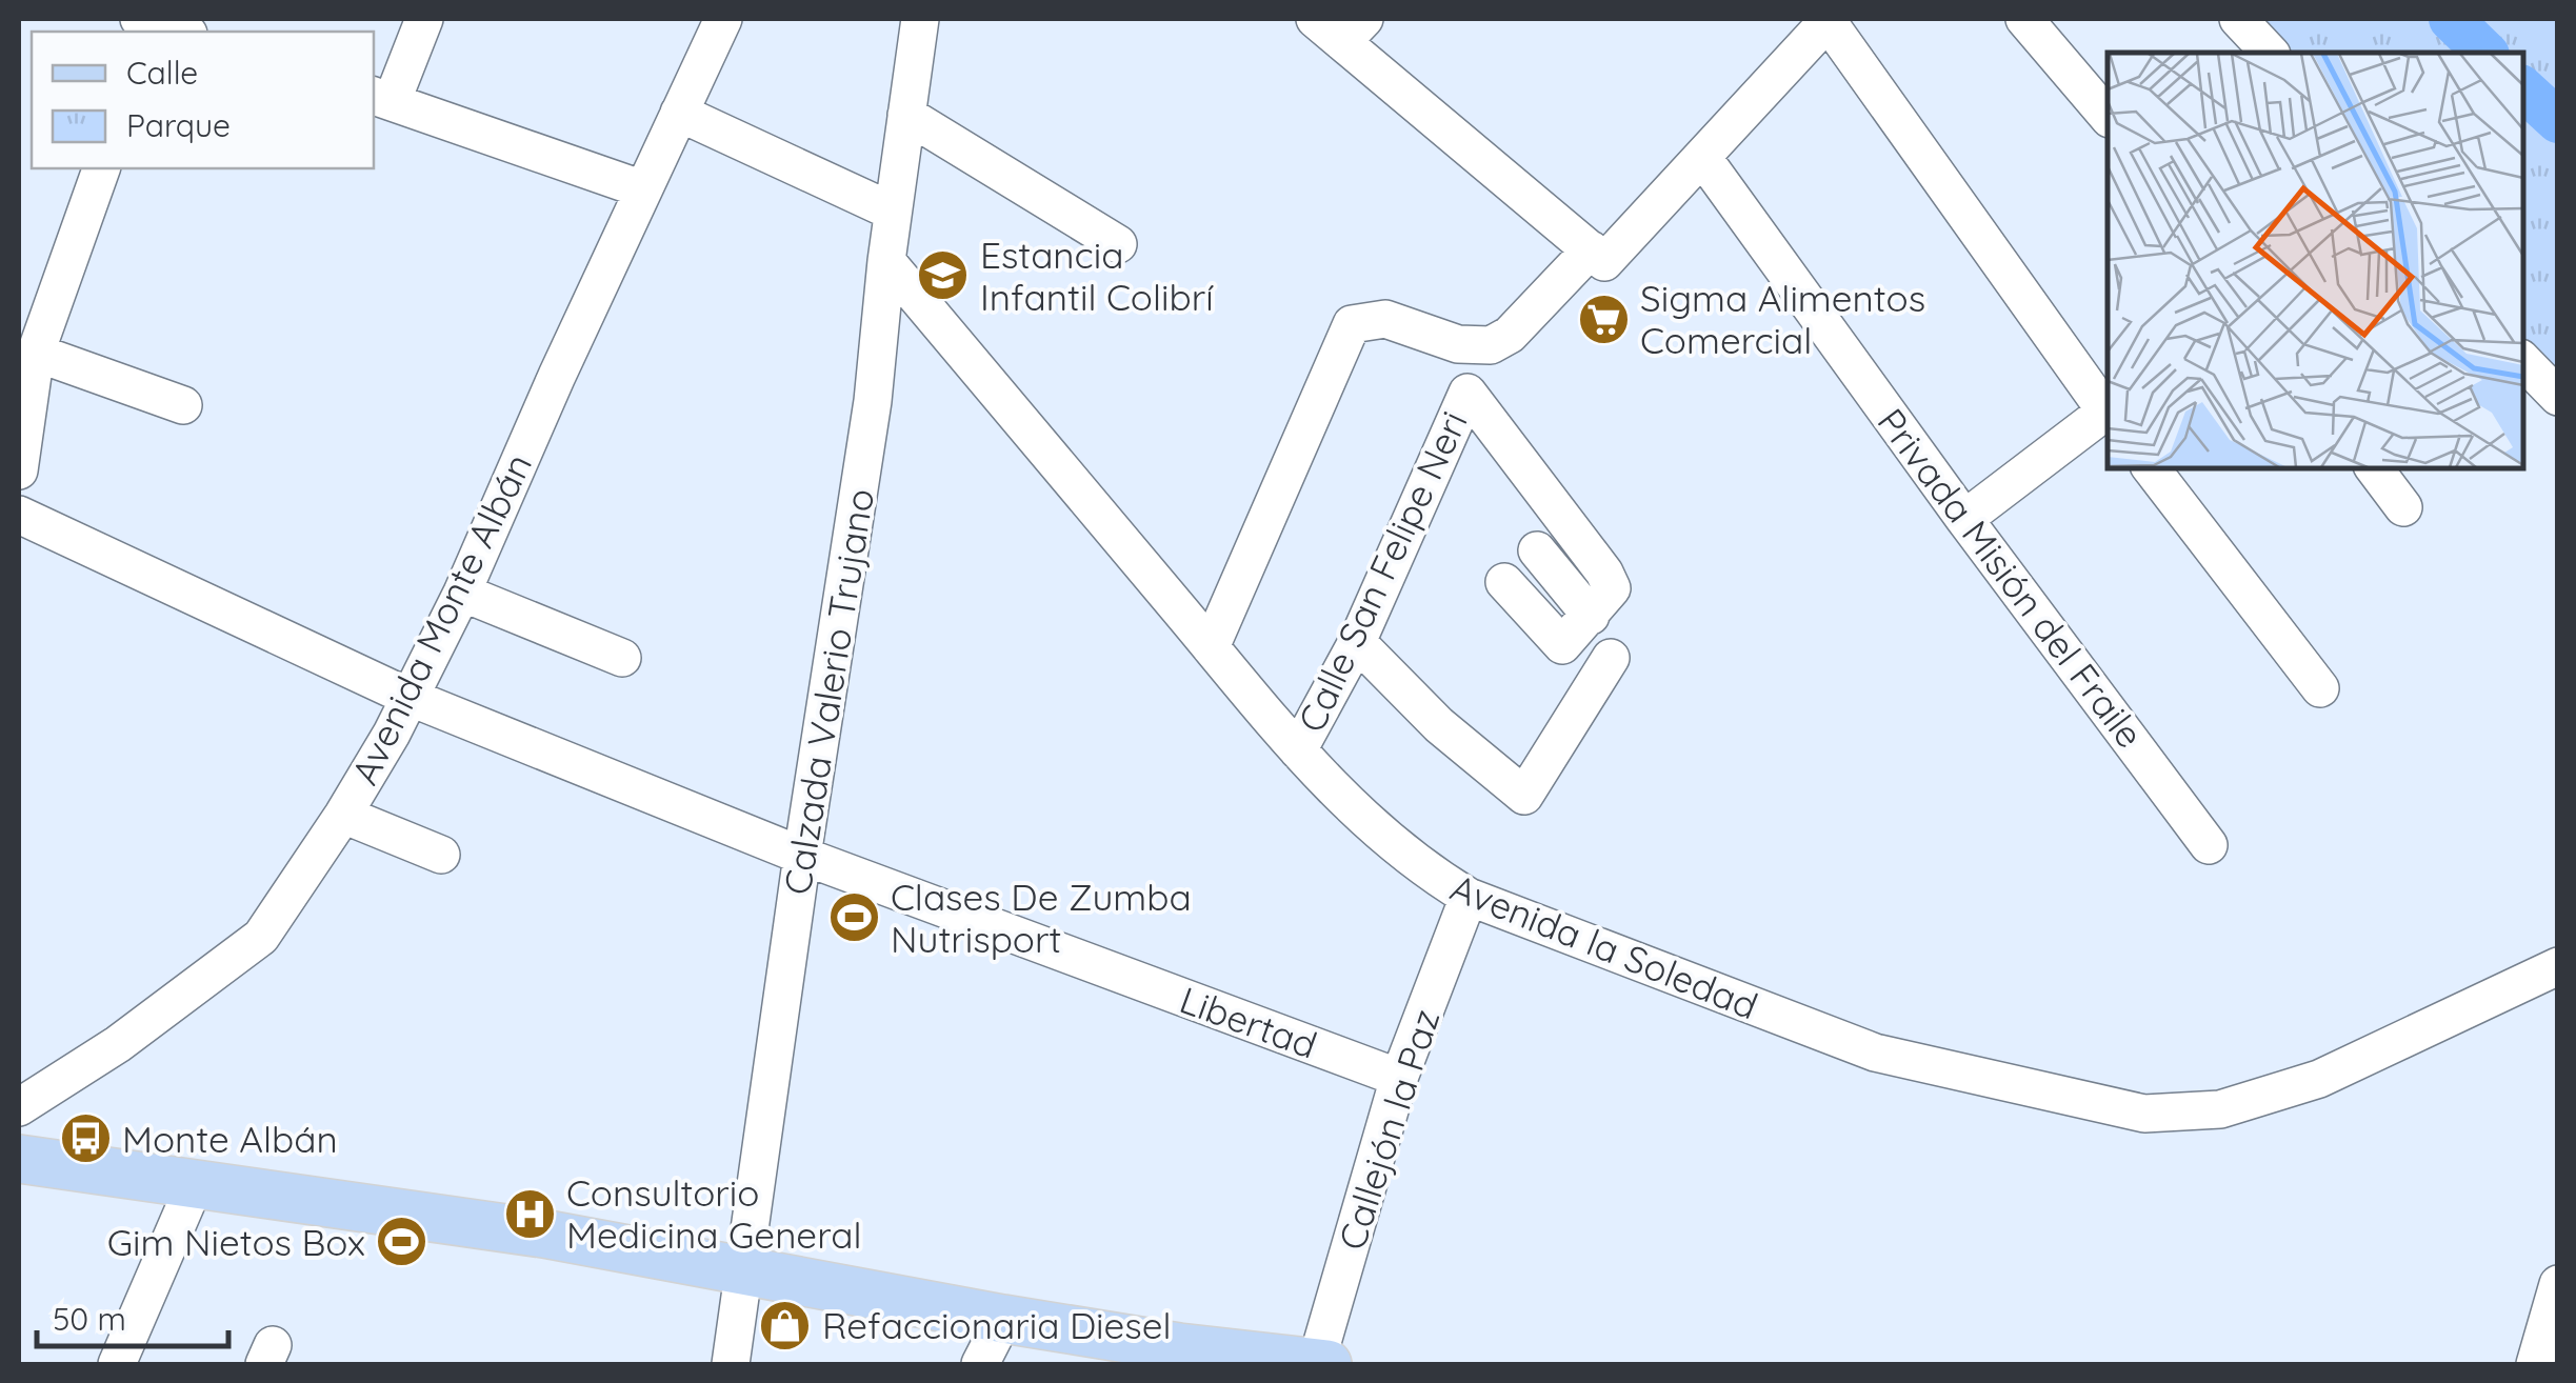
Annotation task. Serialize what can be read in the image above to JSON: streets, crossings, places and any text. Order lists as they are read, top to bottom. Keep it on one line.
{"streets":{"street":["Calle San Felipe Neri","Privada Misión del Fraile","Avenida Monte Albán","Calzada Valerio Trujano","Avenida la Soledad","Libertad","Callejón la Paz"]},"crossings":[["Calle San Felipe Neri","Avenida la Soledad"],["Avenida Monte Albán","Libertad"],["Calzada Valerio Trujano","Avenida la Soledad"],["Calzada Valerio Trujano","Libertad"],["Avenida la Soledad","Callejón la Paz"],["Libertad","Callejón la Paz"]],"places":{"school or university":["Estancia Infantil Colibrí"],"supermarket":["Sigma Alimentos Comercial"],"sports":["Clases De Zumba Nutrisport","Gim Nietos Box"],"bus stop":["Monte Albán"],"hospital":["Consultorio Medicina General"],"shop":["Refaccionaria Diesel"]},"legend":["Calle","Parque"],"scale_bar":"50 m"}
